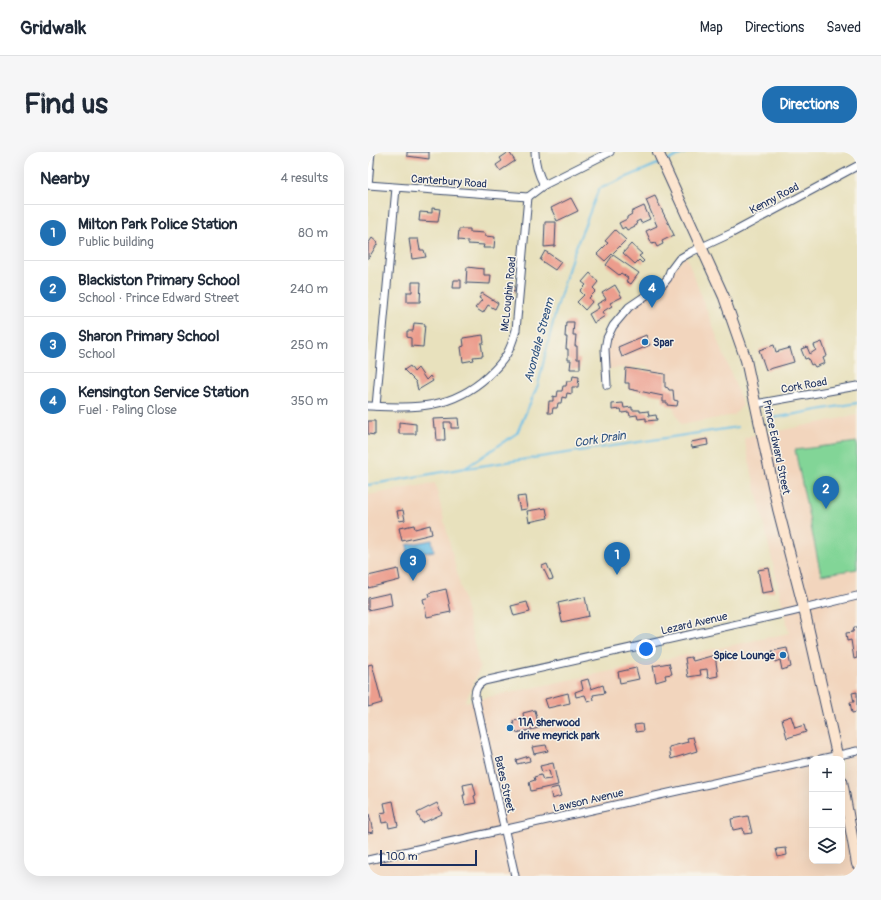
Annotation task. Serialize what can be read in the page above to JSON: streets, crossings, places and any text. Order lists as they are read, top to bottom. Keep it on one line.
{"streets":{"main road":["Prince Edward Street"],"street":["Canterbury Road","Kenny Road","McLoughin Road","Cork Road","Lezard Avenue","Bates Street","Lawson Avenue"]},"crossings":[["Canterbury Road","McLoughin Road"],["Kenny Road","Prince Edward Street"],["Cork Road","Prince Edward Street"],["Prince Edward Street","Lezard Avenue"],["Lezard Avenue","Bates Street"],["Bates Street","Lawson Avenue"]],"water":["Avondale Stream","Cork Drain"],"places":["Spar","Spice Lounge","11A sherwood drive meyrick park"],"scale_bar":"100 m","page":{"header":"Gridwalk","nav":["Map","Directions","Saved"],"buttons":"Directions","title":"Find us","heading":["Nearby","4 results"],"list":[{"mark":"1","name":"Milton Park Police Station","note":"Public building","value":"80 m"},{"mark":"2","name":"Blackiston Primary School","note":"School · Prince Edward Street","value":"240 m"},{"mark":"3","name":"Sharon Primary School","note":"School","value":"250 m"},{"mark":"4","name":"Kensington Service Station","note":"Fuel · Paling Close","value":"350 m"}],"pins":["4","2","1","3"],"map_buttons":["+","−"],"scale":"100 m"}}
